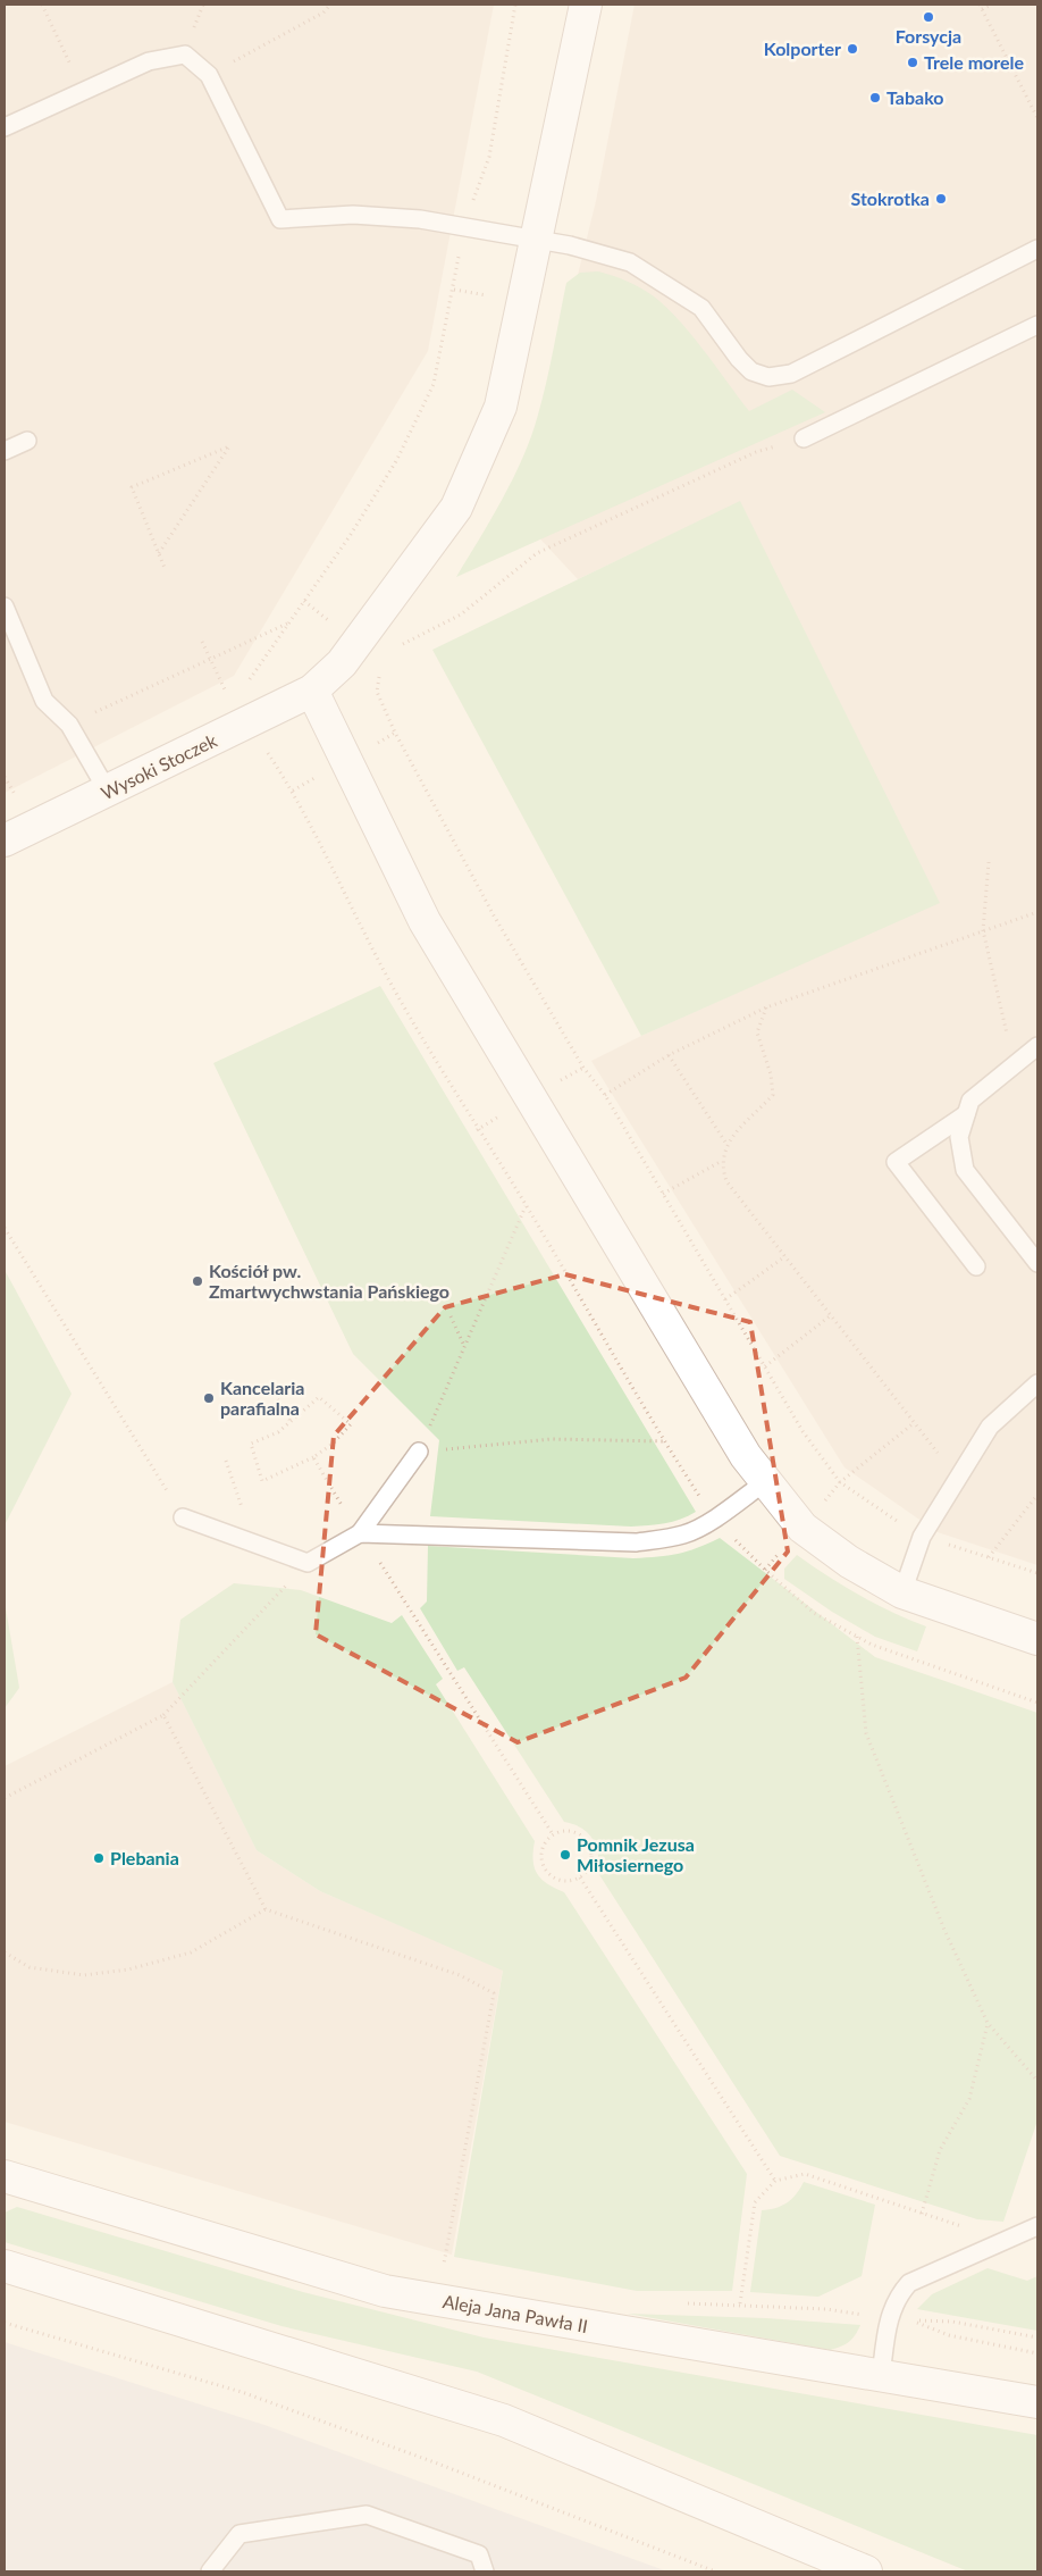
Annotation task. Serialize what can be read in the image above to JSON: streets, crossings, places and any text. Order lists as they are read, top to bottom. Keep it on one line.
{"streets":{"street":["Wysoki Stoczek","Aleja Jana Pawła II"]},"places":["Forsycja","Kolporter","Trele morele","Tabako","Stokrotka","Kościół pw. Zmartwychwstania Pańskiego","Kancelaria parafialna","Pomnik Jezusa Miłosiernego","Plebania"]}
